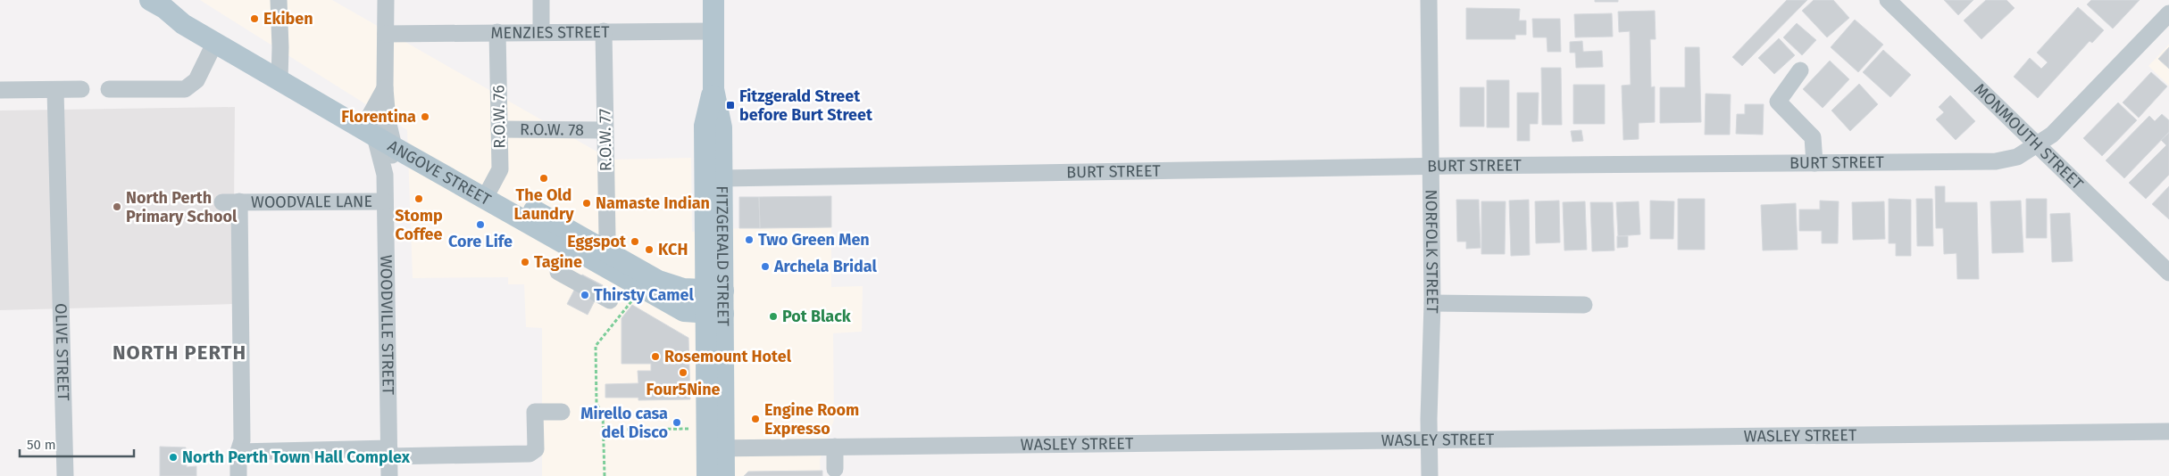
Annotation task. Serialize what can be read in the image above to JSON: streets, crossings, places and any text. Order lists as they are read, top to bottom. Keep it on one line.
{"streets":{"main road":["ANGOVE STREET","FITZGERALD STREET"],"street":["MENZIES STREET","R.O.W. 76","R.O.W. 78","MONMOUTH STREET","R.O.W. 77","BURT STREET","WOODVALE LANE","NORFOLK STREET","WOODVILLE STREET","OLIVE STREET","WASLEY STREET"]},"crossings":[["MENZIES STREET","R.O.W. 76"],["MENZIES STREET","R.O.W. 77"],["MENZIES STREET","FITZGERALD STREET"],["MENZIES STREET","WOODVILLE STREET"],["R.O.W. 76","R.O.W. 78"],["R.O.W. 76","ANGOVE STREET"],["R.O.W. 78","R.O.W. 77"],["MONMOUTH STREET","BURT STREET"],["R.O.W. 77","ANGOVE STREET"],["BURT STREET","NORFOLK STREET"],["BURT STREET","FITZGERALD STREET"],["ANGOVE STREET","FITZGERALD STREET"],["ANGOVE STREET","WOODVILLE STREET"],["WOODVALE LANE","WOODVILLE STREET"],["NORFOLK STREET","WASLEY STREET"],["FITZGERALD STREET","WASLEY STREET"]],"districts":["NORTH PERTH"],"places":{"other":["Ekiben","Florentina","The Old Laundry","Stomp Coffee","Namaste Indian","North Perth Primary School","Core Life","Two Green Men","Eggspot","KCH","Tagine","Archela Bridal","Thirsty Camel","Pot Black","Rosemount Hotel","Four5Nine","Engine Room Expresso","Mirello casa del Disco","North Perth Town Hall Complex"],"transit":["Fitzgerald Street before Burt Street"]},"scale_bar":"50 m"}
